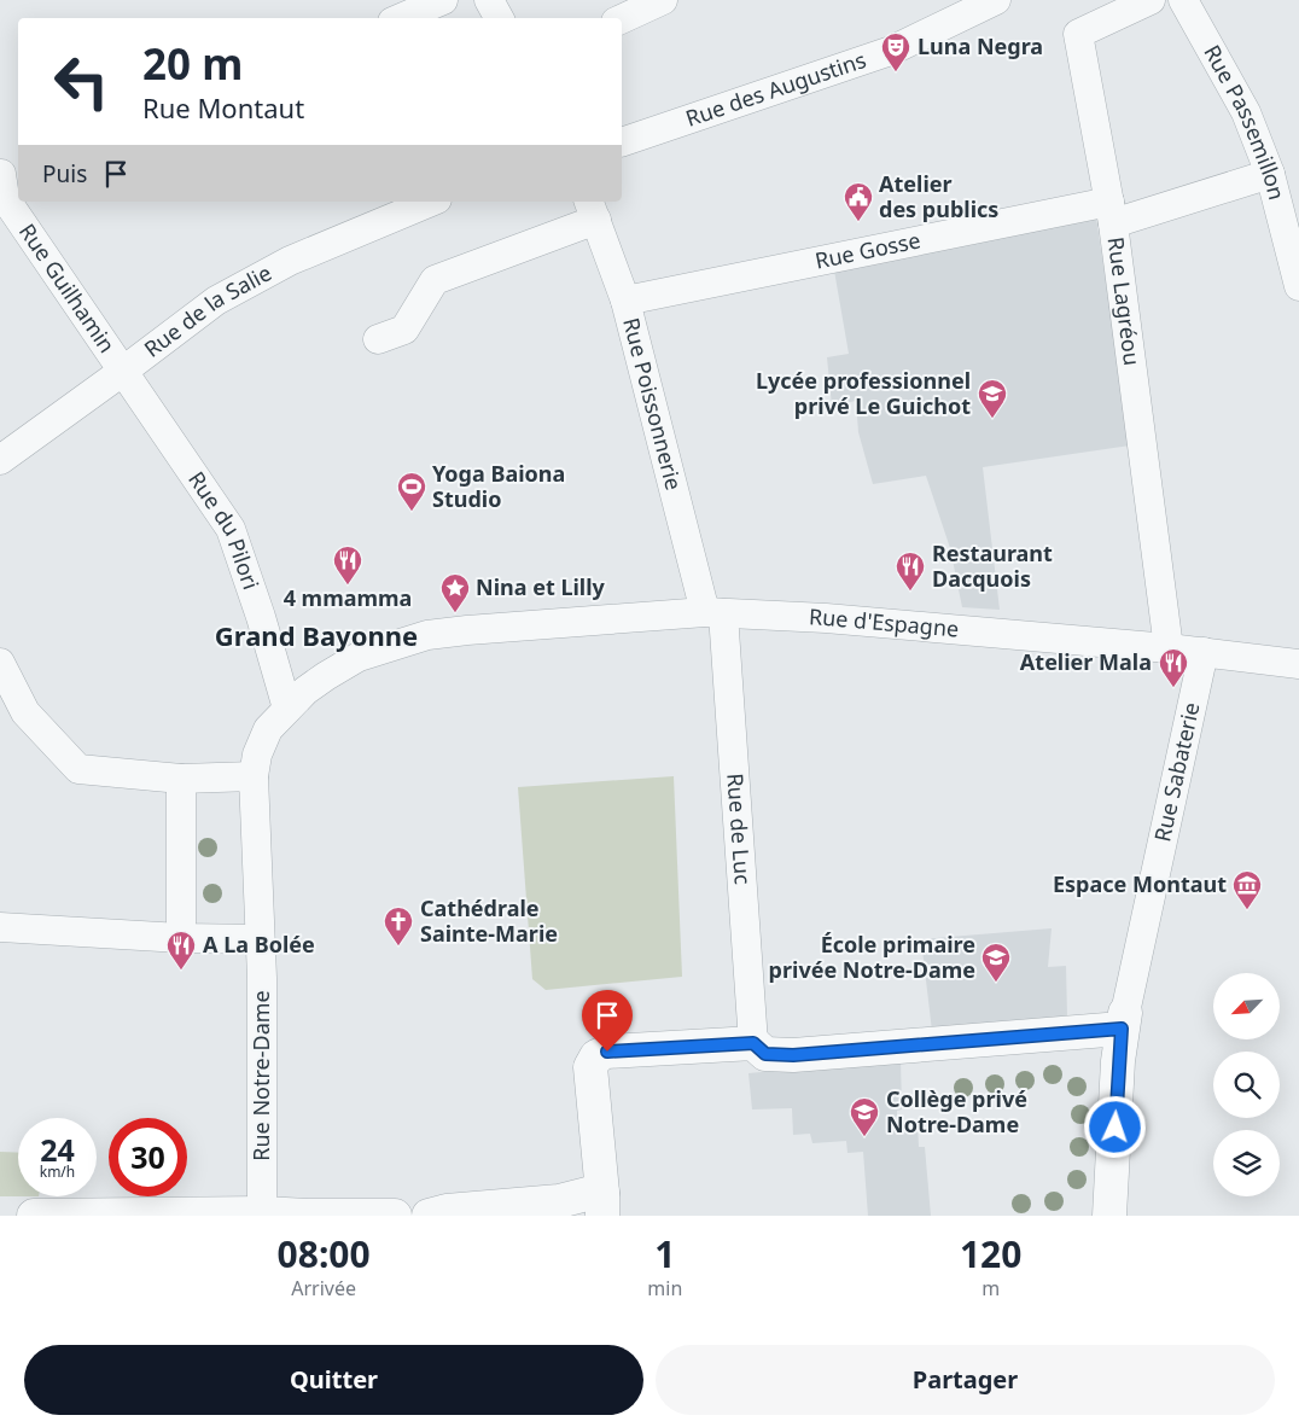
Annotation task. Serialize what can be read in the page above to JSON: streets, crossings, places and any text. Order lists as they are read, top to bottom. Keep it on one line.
{"streets":{"street":["Rue des Augustins","Rue Passemillon","Rue Gosse","Rue Guilhamin","Rue Lagréou","Rue de la Salie","Rue Poissonnerie","Rue du Pilori","Rue d'Espagne","Rue Sabaterie","Rue de Luc","Rue Notre-Dame"]},"crossings":[["Rue Passemillon","Rue Gosse"],["Rue Gosse","Rue Lagréou"],["Rue Gosse","Rue Poissonnerie"],["Rue Guilhamin","Rue de la Salie"],["Rue Guilhamin","Rue du Pilori"],["Rue Lagréou","Rue d'Espagne"],["Rue de la Salie","Rue du Pilori"],["Rue Poissonnerie","Rue d'Espagne"],["Rue Poissonnerie","Rue de Luc"],["Rue du Pilori","Rue d'Espagne"],["Rue du Pilori","Rue Notre-Dame"],["Rue d'Espagne","Rue Sabaterie"],["Rue d'Espagne","Rue de Luc"],["Rue d'Espagne","Rue Notre-Dame"]],"districts":["Grand Bayonne"],"places":{"theatre":["Luna Negra"],"public building":["Atelier des publics"],"school or university":["Lycée professionnel privé Le Guichot","École primaire privée Notre-Dame","Collège privé Notre-Dame"],"sports":["Yoga Baiona Studio"],"restaurant":["4 mmamma","Restaurant Dacquois","Atelier Mala","A La Bolée"],"place":["Nina et Lilly"],"museum":["Espace Montaut"],"church":["Cathédrale Sainte-Marie"]},"north":"bottom left","page":{"turn":["20 m","Rue Montaut"],"then":"Puis","speed":"24 km/h","limit":"30","eta":["08:00","Arrivée","1","min","120","m"],"buttons":["Quitter","Partager"]}}
